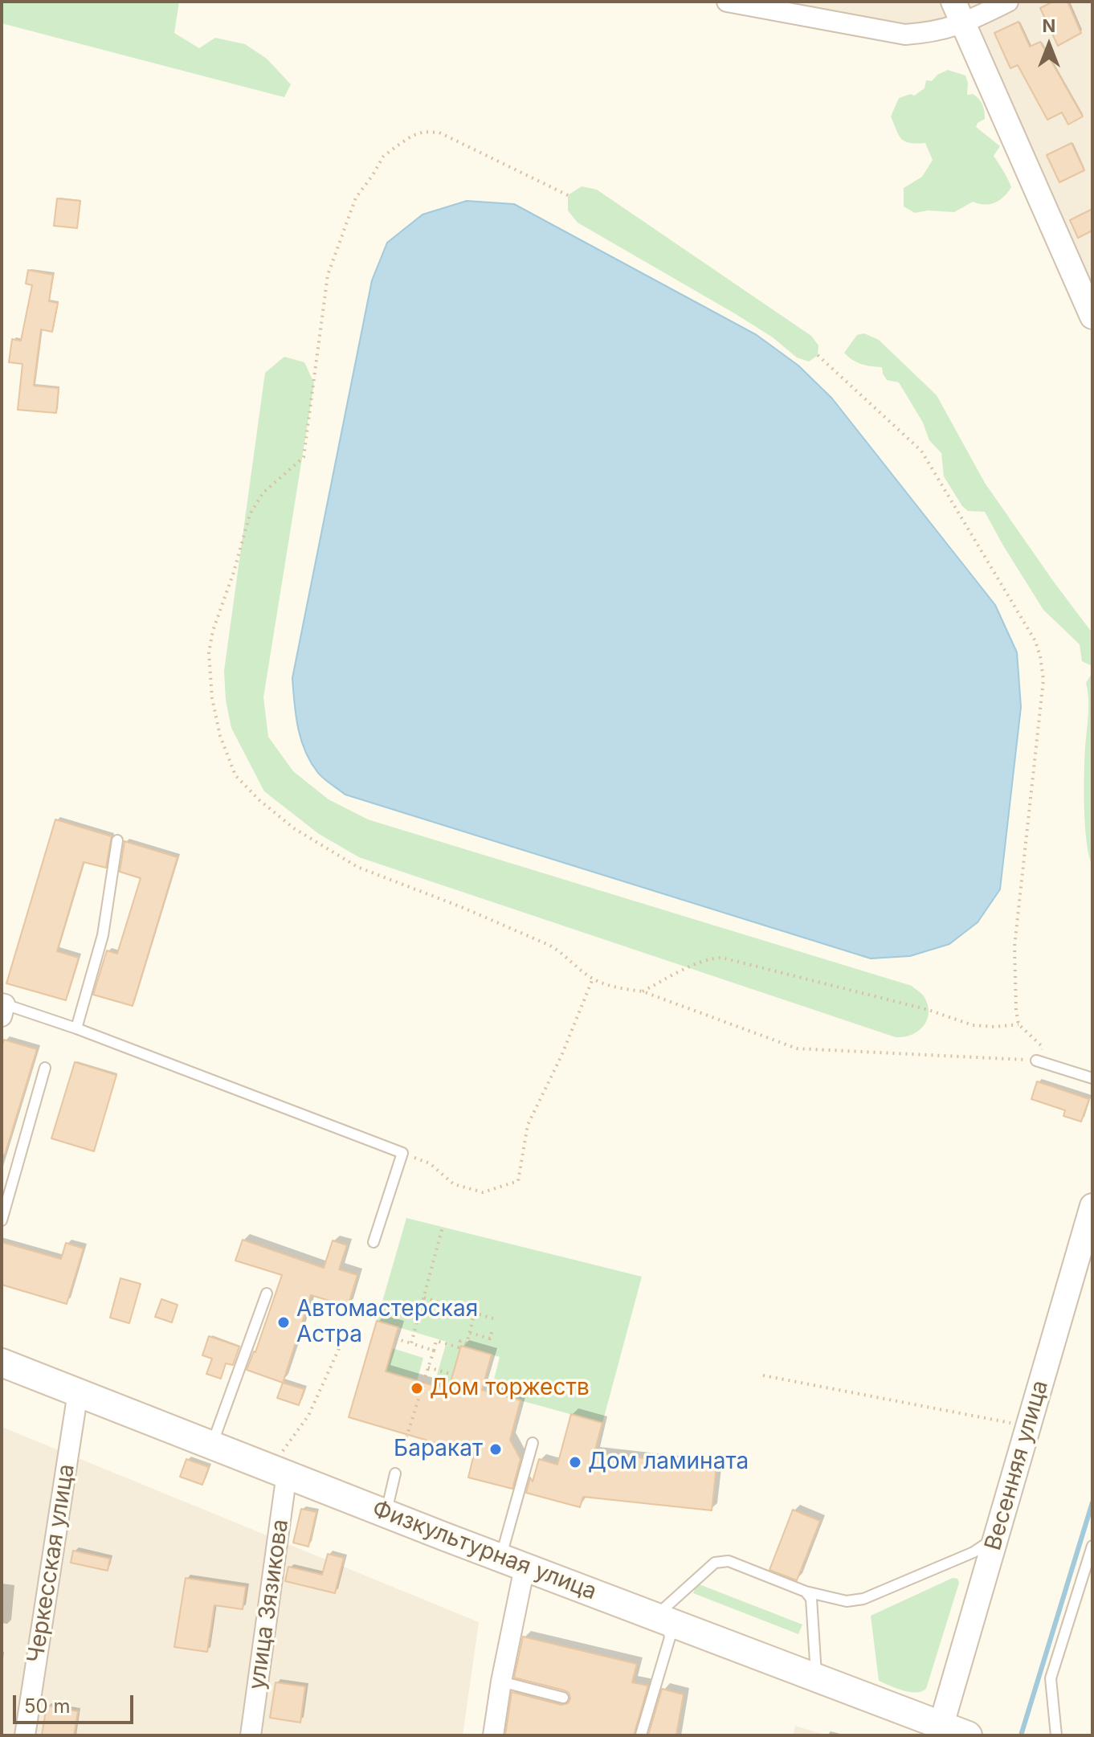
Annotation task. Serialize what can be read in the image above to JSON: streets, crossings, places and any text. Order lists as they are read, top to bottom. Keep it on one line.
{"streets":{"main road":["Физкультурная улица"],"street":["Весенняя улица","Черкесская улица","улица Зязикова"]},"crossings":[["Весенняя улица","Физкультурная улица"],["Физкультурная улица","Черкесская улица"],["Физкультурная улица","улица Зязикова"]],"places":["Автомастерская Астра","Дом торжеств","Баракат","Дом ламината"],"scale_bar":"50 m","north":"top"}
